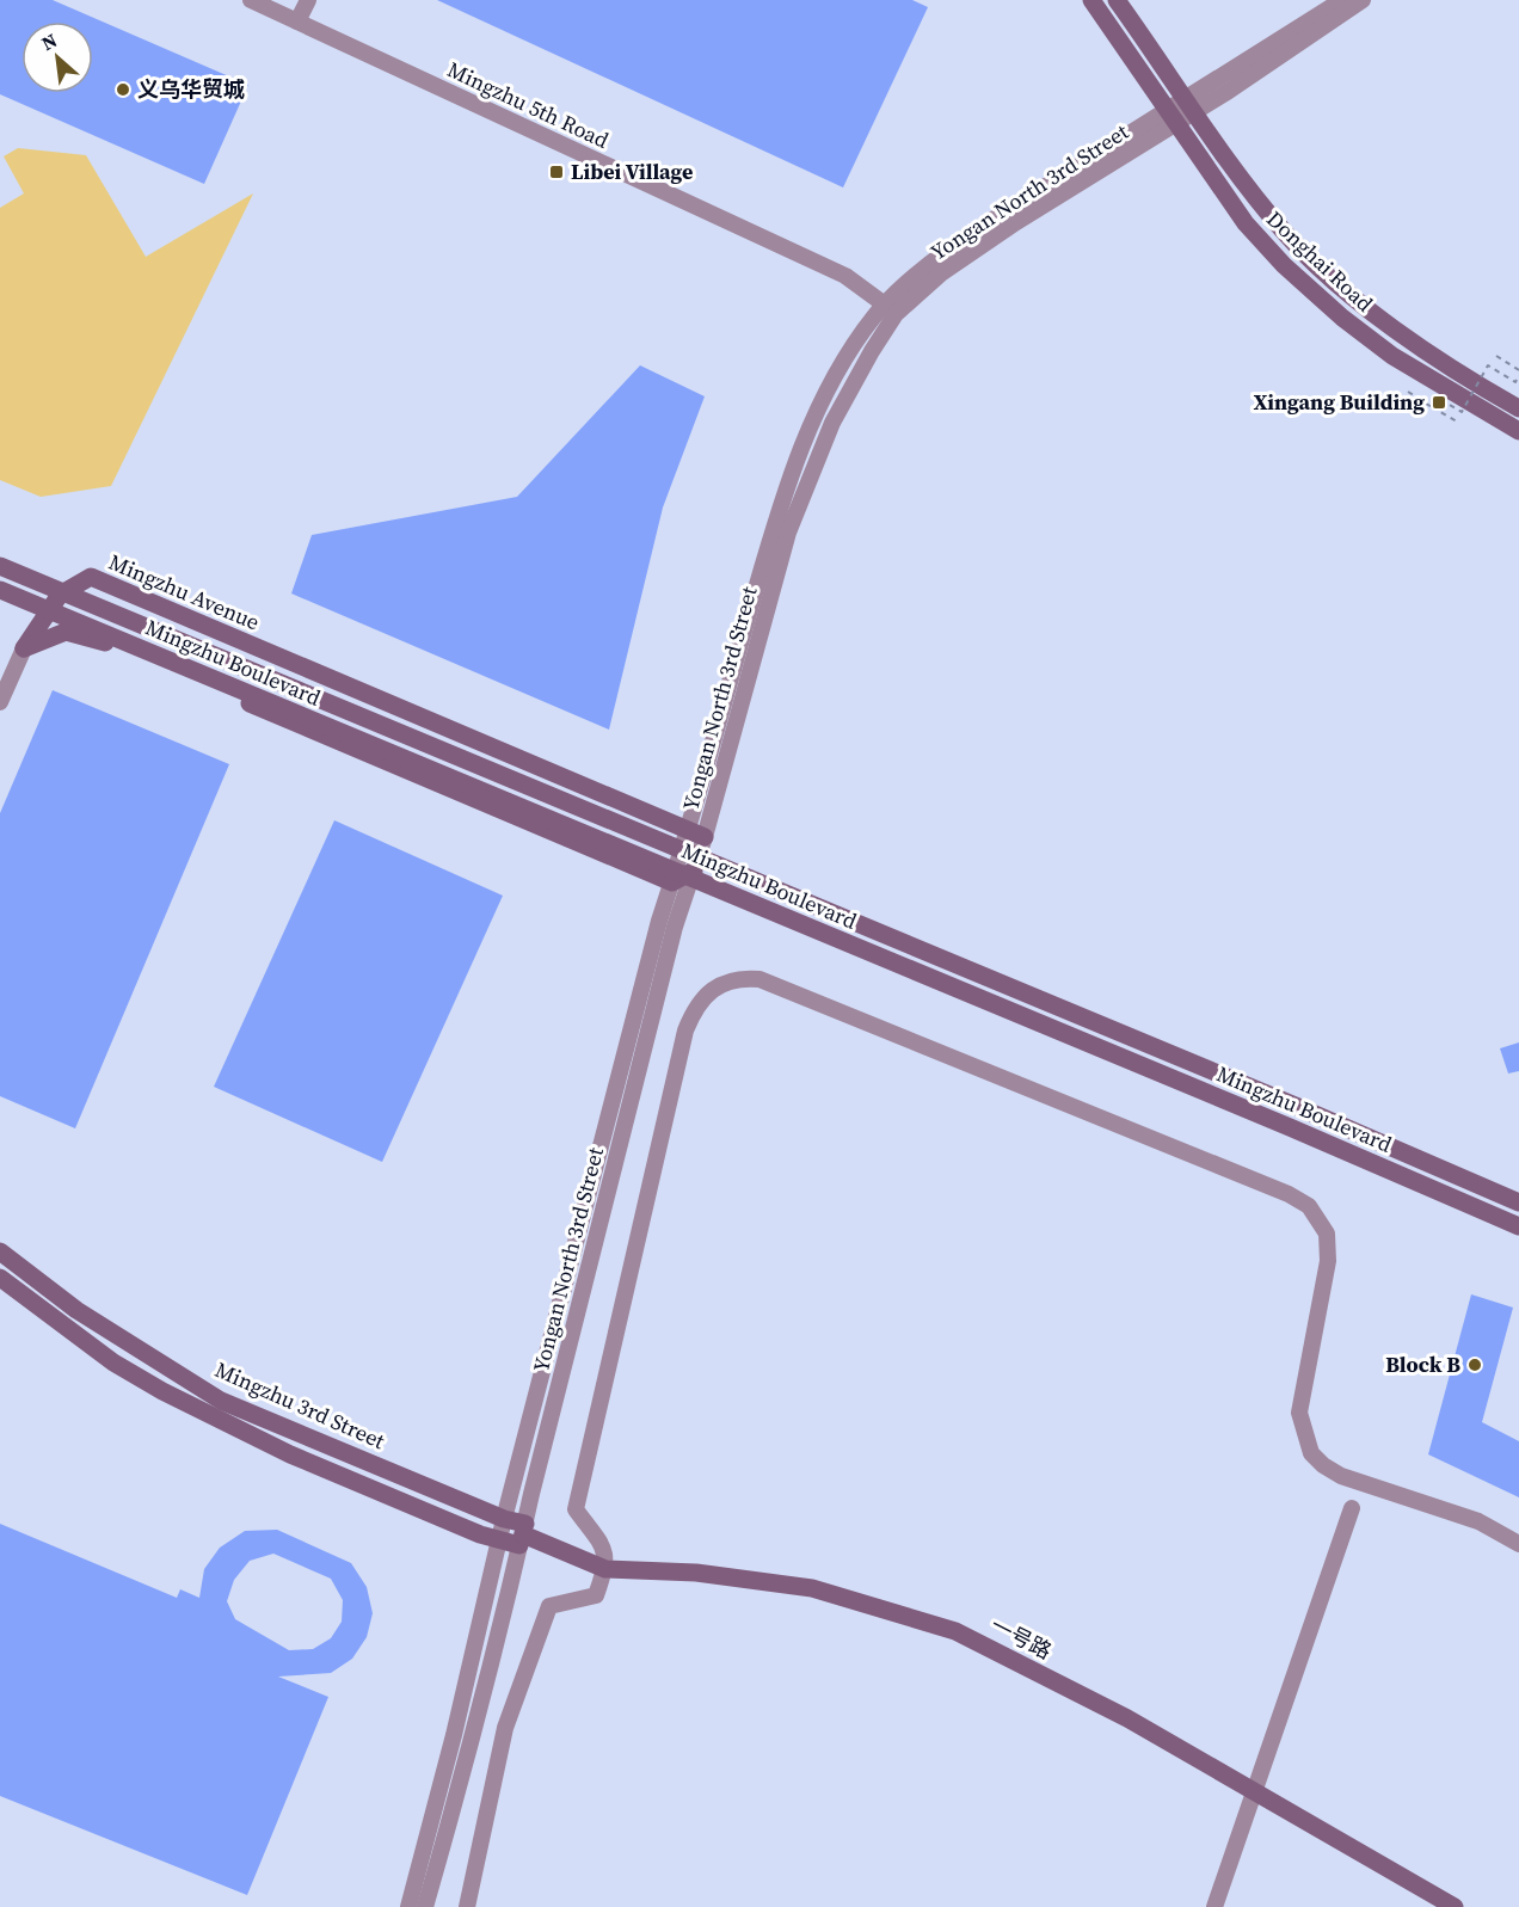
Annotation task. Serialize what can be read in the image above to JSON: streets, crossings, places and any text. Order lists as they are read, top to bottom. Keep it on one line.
{"streets":{"street":["Mingzhu 5th Road","Yongan North 3rd Street","Donghai Road","Mingzhu Avenue","Mingzhu Boulevard","Mingzhu 3rd Street","一号路"]},"crossings":[["Mingzhu 5th Road","Yongan North 3rd Street"],["Yongan North 3rd Street","Donghai Road"],["Yongan North 3rd Street","Mingzhu Avenue"],["Yongan North 3rd Street","Mingzhu 3rd Street"],["Yongan North 3rd Street","一号路"],["Mingzhu 3rd Street","一号路"]],"places":{"other":["义乌华贸城","Block B"],"transit":["Libei Village","Xingang Building"]},"north":"top left"}
